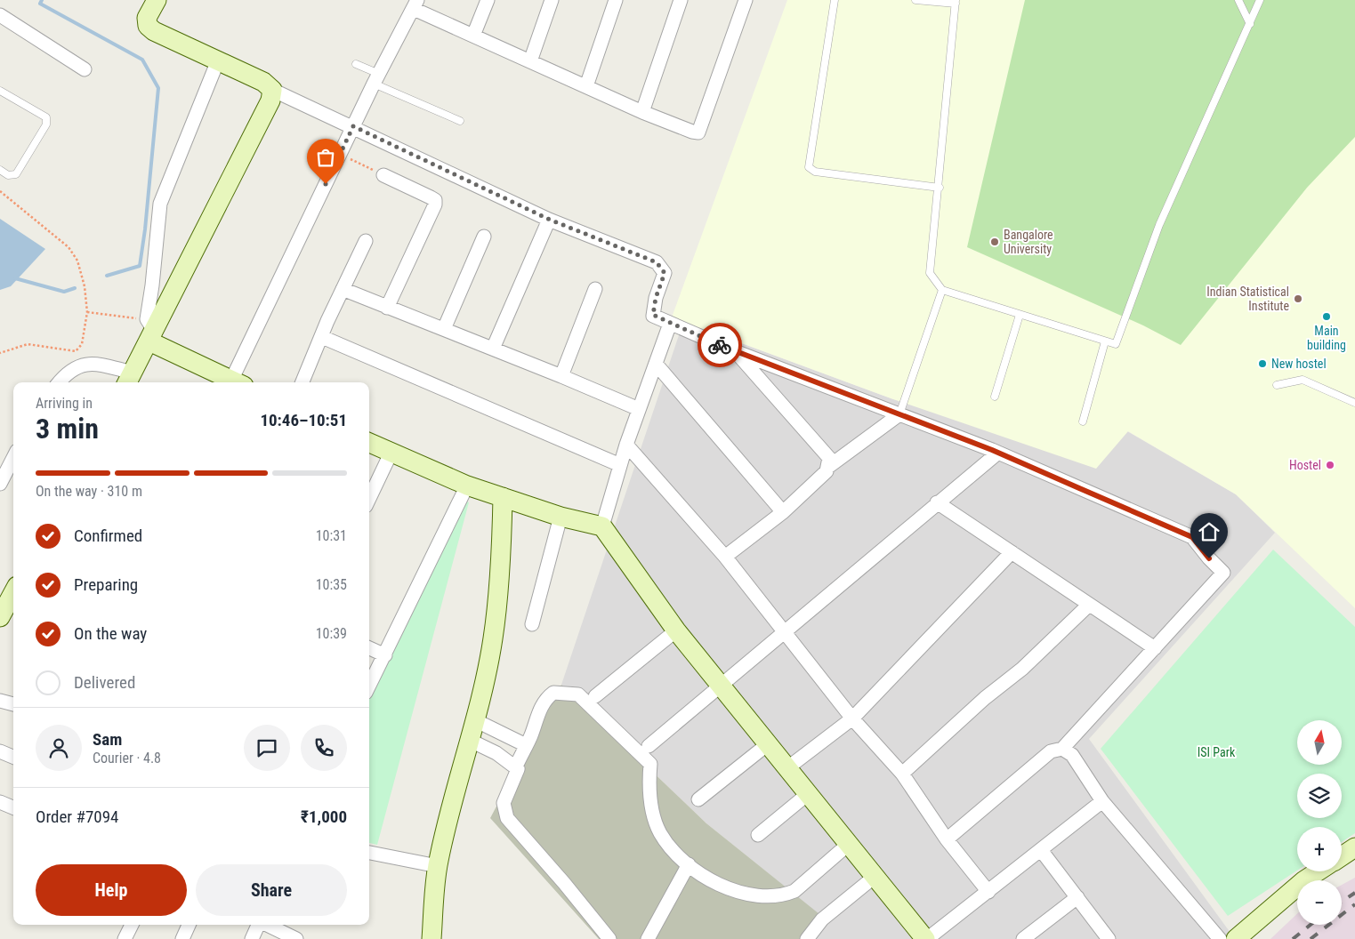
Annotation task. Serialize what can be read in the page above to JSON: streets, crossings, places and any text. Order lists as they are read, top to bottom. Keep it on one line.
{"parks":["ISI Park"],"places":["Bangalore University","Indian Statistical Institute","Main building","New hostel","Hostel"],"north":"top","page":{"heading":["3 min","Arriving in","10:46–10:51"],"panel":["Sam","Courier · 4.8","Order #7094","₹1,000"],"bar":"On the way · 310 m","list":[["Confirmed","10:31"],["Preparing","10:35"],["On the way","10:39"],"Delivered"],"map_buttons":["+","−"],"buttons":["Help","Share"]}}
